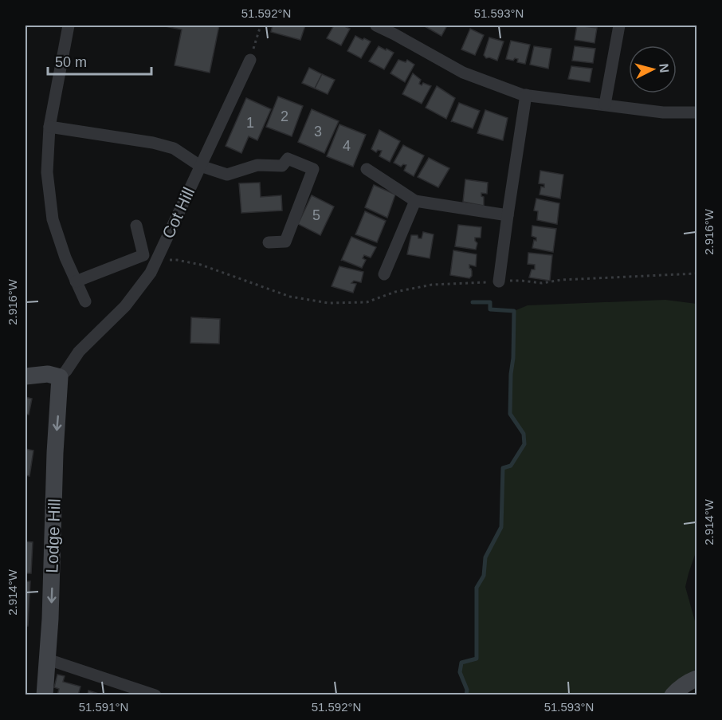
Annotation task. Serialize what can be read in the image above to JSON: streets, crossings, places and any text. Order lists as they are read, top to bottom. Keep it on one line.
{"streets":{"street":["Cot Hill","Lodge Hill"]},"crossings":[["Cot Hill","Lodge Hill"]],"one_way":["Lodge Hill"],"house_numbers":["2","1","3","4","5"],"scale_bar":"50 m","north":"right","coordinates":["51.592°N","51.593°N","2.916°W","2.914°W","51.591°N"]}
